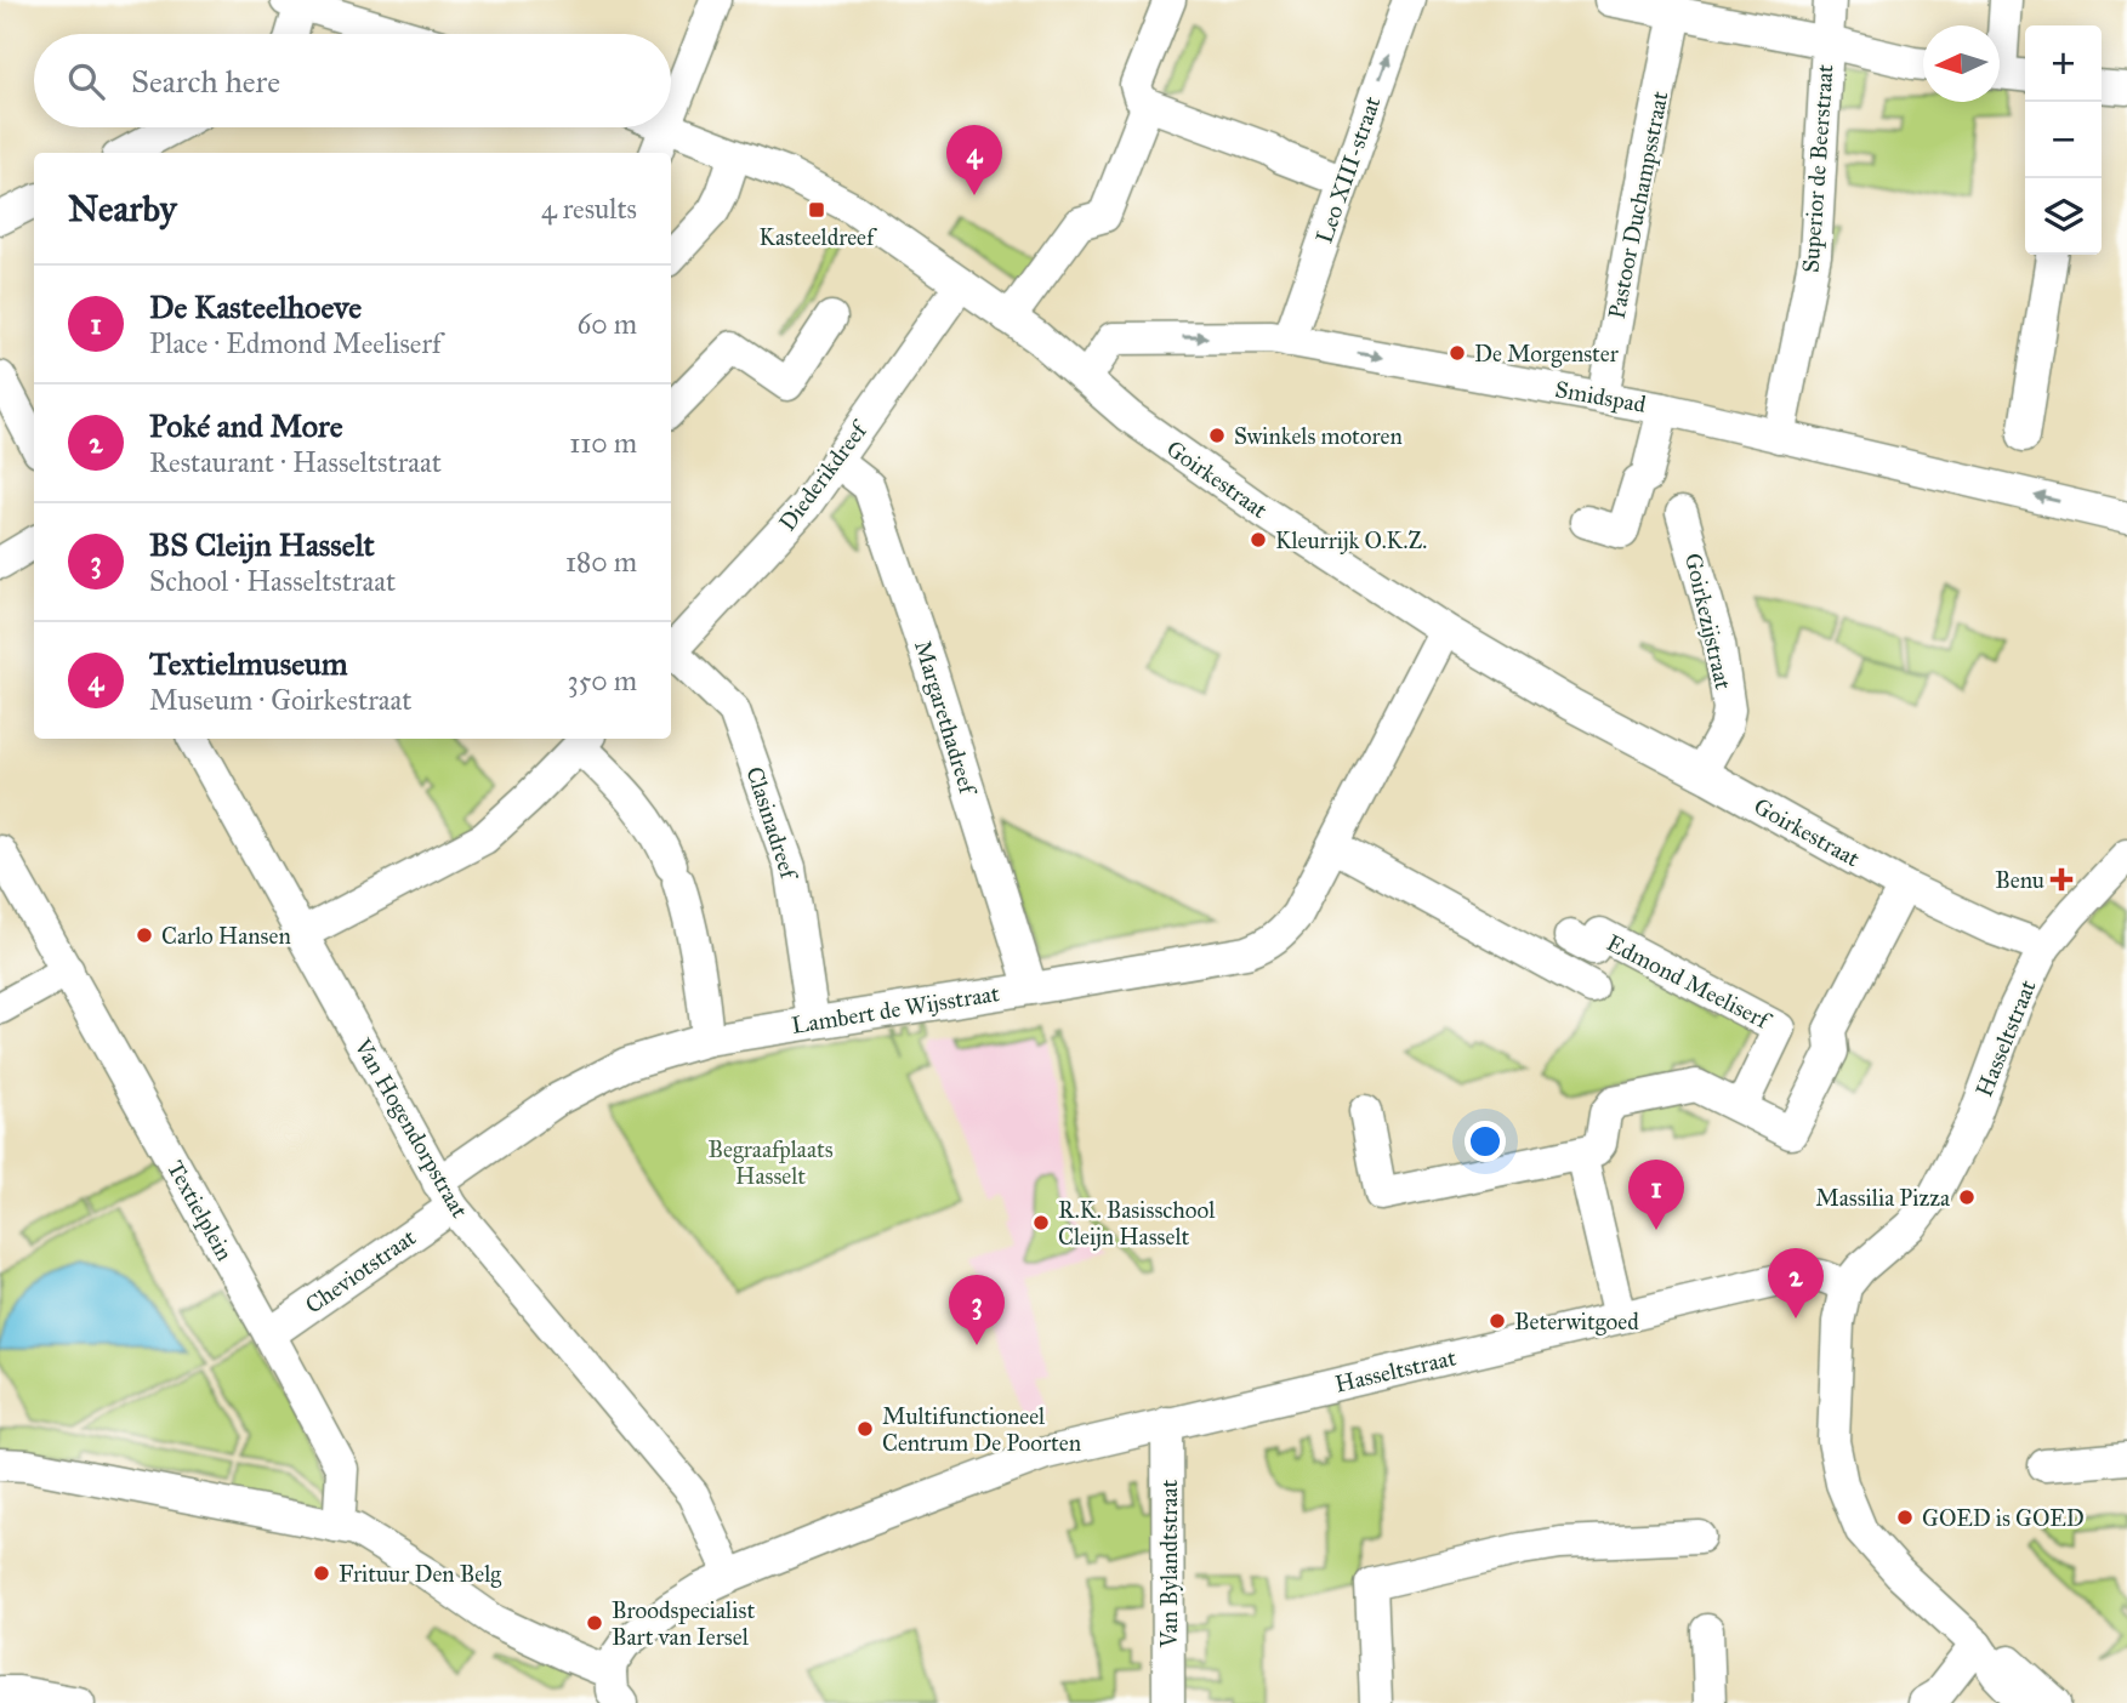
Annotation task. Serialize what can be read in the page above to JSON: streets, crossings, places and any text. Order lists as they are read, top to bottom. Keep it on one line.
{"streets":{"street":["Superior de Beerstraat","Leo XIII-straat","Pastoor Duchampsstraat","Smidspad","Diederikdreef","Goirkestraat","Goirkezijstraat","Margarethadreef","Clasinadreef","Edmond Meeliserf","Lambert de Wijsstraat","Hasseltstraat","Van Hogendorpstraat","Textielplein","Cheviotstraat","Van Bylandtstraat"]},"crossings":[["Superior de Beerstraat","Smidspad"],["Leo XIII-straat","Smidspad"],["Pastoor Duchampsstraat","Smidspad"],["Smidspad","Goirkestraat"],["Diederikdreef","Goirkestraat"],["Diederikdreef","Margarethadreef"],["Goirkestraat","Goirkezijstraat"],["Goirkestraat","Lambert de Wijsstraat"],["Goirkestraat","Hasseltstraat"],["Margarethadreef","Lambert de Wijsstraat"],["Clasinadreef","Lambert de Wijsstraat"],["Lambert de Wijsstraat","Van Hogendorpstraat"],["Lambert de Wijsstraat","Cheviotstraat"],["Hasseltstraat","Van Hogendorpstraat"],["Hasseltstraat","Van Bylandtstraat"],["Van Hogendorpstraat","Cheviotstraat"],["Textielplein","Cheviotstraat"]],"parks":["Begraafplaats Hasselt"],"places":{"transit":["Kasteeldreef"],"other":["De Morgenster","Swinkels motoren","Kleurrijk O.K.Z.","Carlo Hansen","Massilia Pizza","R.K. Basisschool Cleijn Hasselt","Beterwitgoed","Multifunctioneel Centrum De Poorten","GOED is GOED","Frituur Den Belg","Broodspecialist Bart van Iersel"],"health":["Benu"]},"north":"left","page":{"map_buttons":["+","−"],"search":"Search here","pins":["4","1","2","3"],"heading":["Nearby","4 results"],"list":[{"mark":"1","name":"De Kasteelhoeve","note":"Place · Edmond Meeliserf","value":"60 m"},{"mark":"2","name":"Poké and More","note":"Restaurant · Hasseltstraat","value":"110 m"},{"mark":"3","name":"BS Cleijn Hasselt","note":"School · Hasseltstraat","value":"180 m"},{"mark":"4","name":"Textielmuseum","note":"Museum · Goirkestraat","value":"350 m"}]}}
